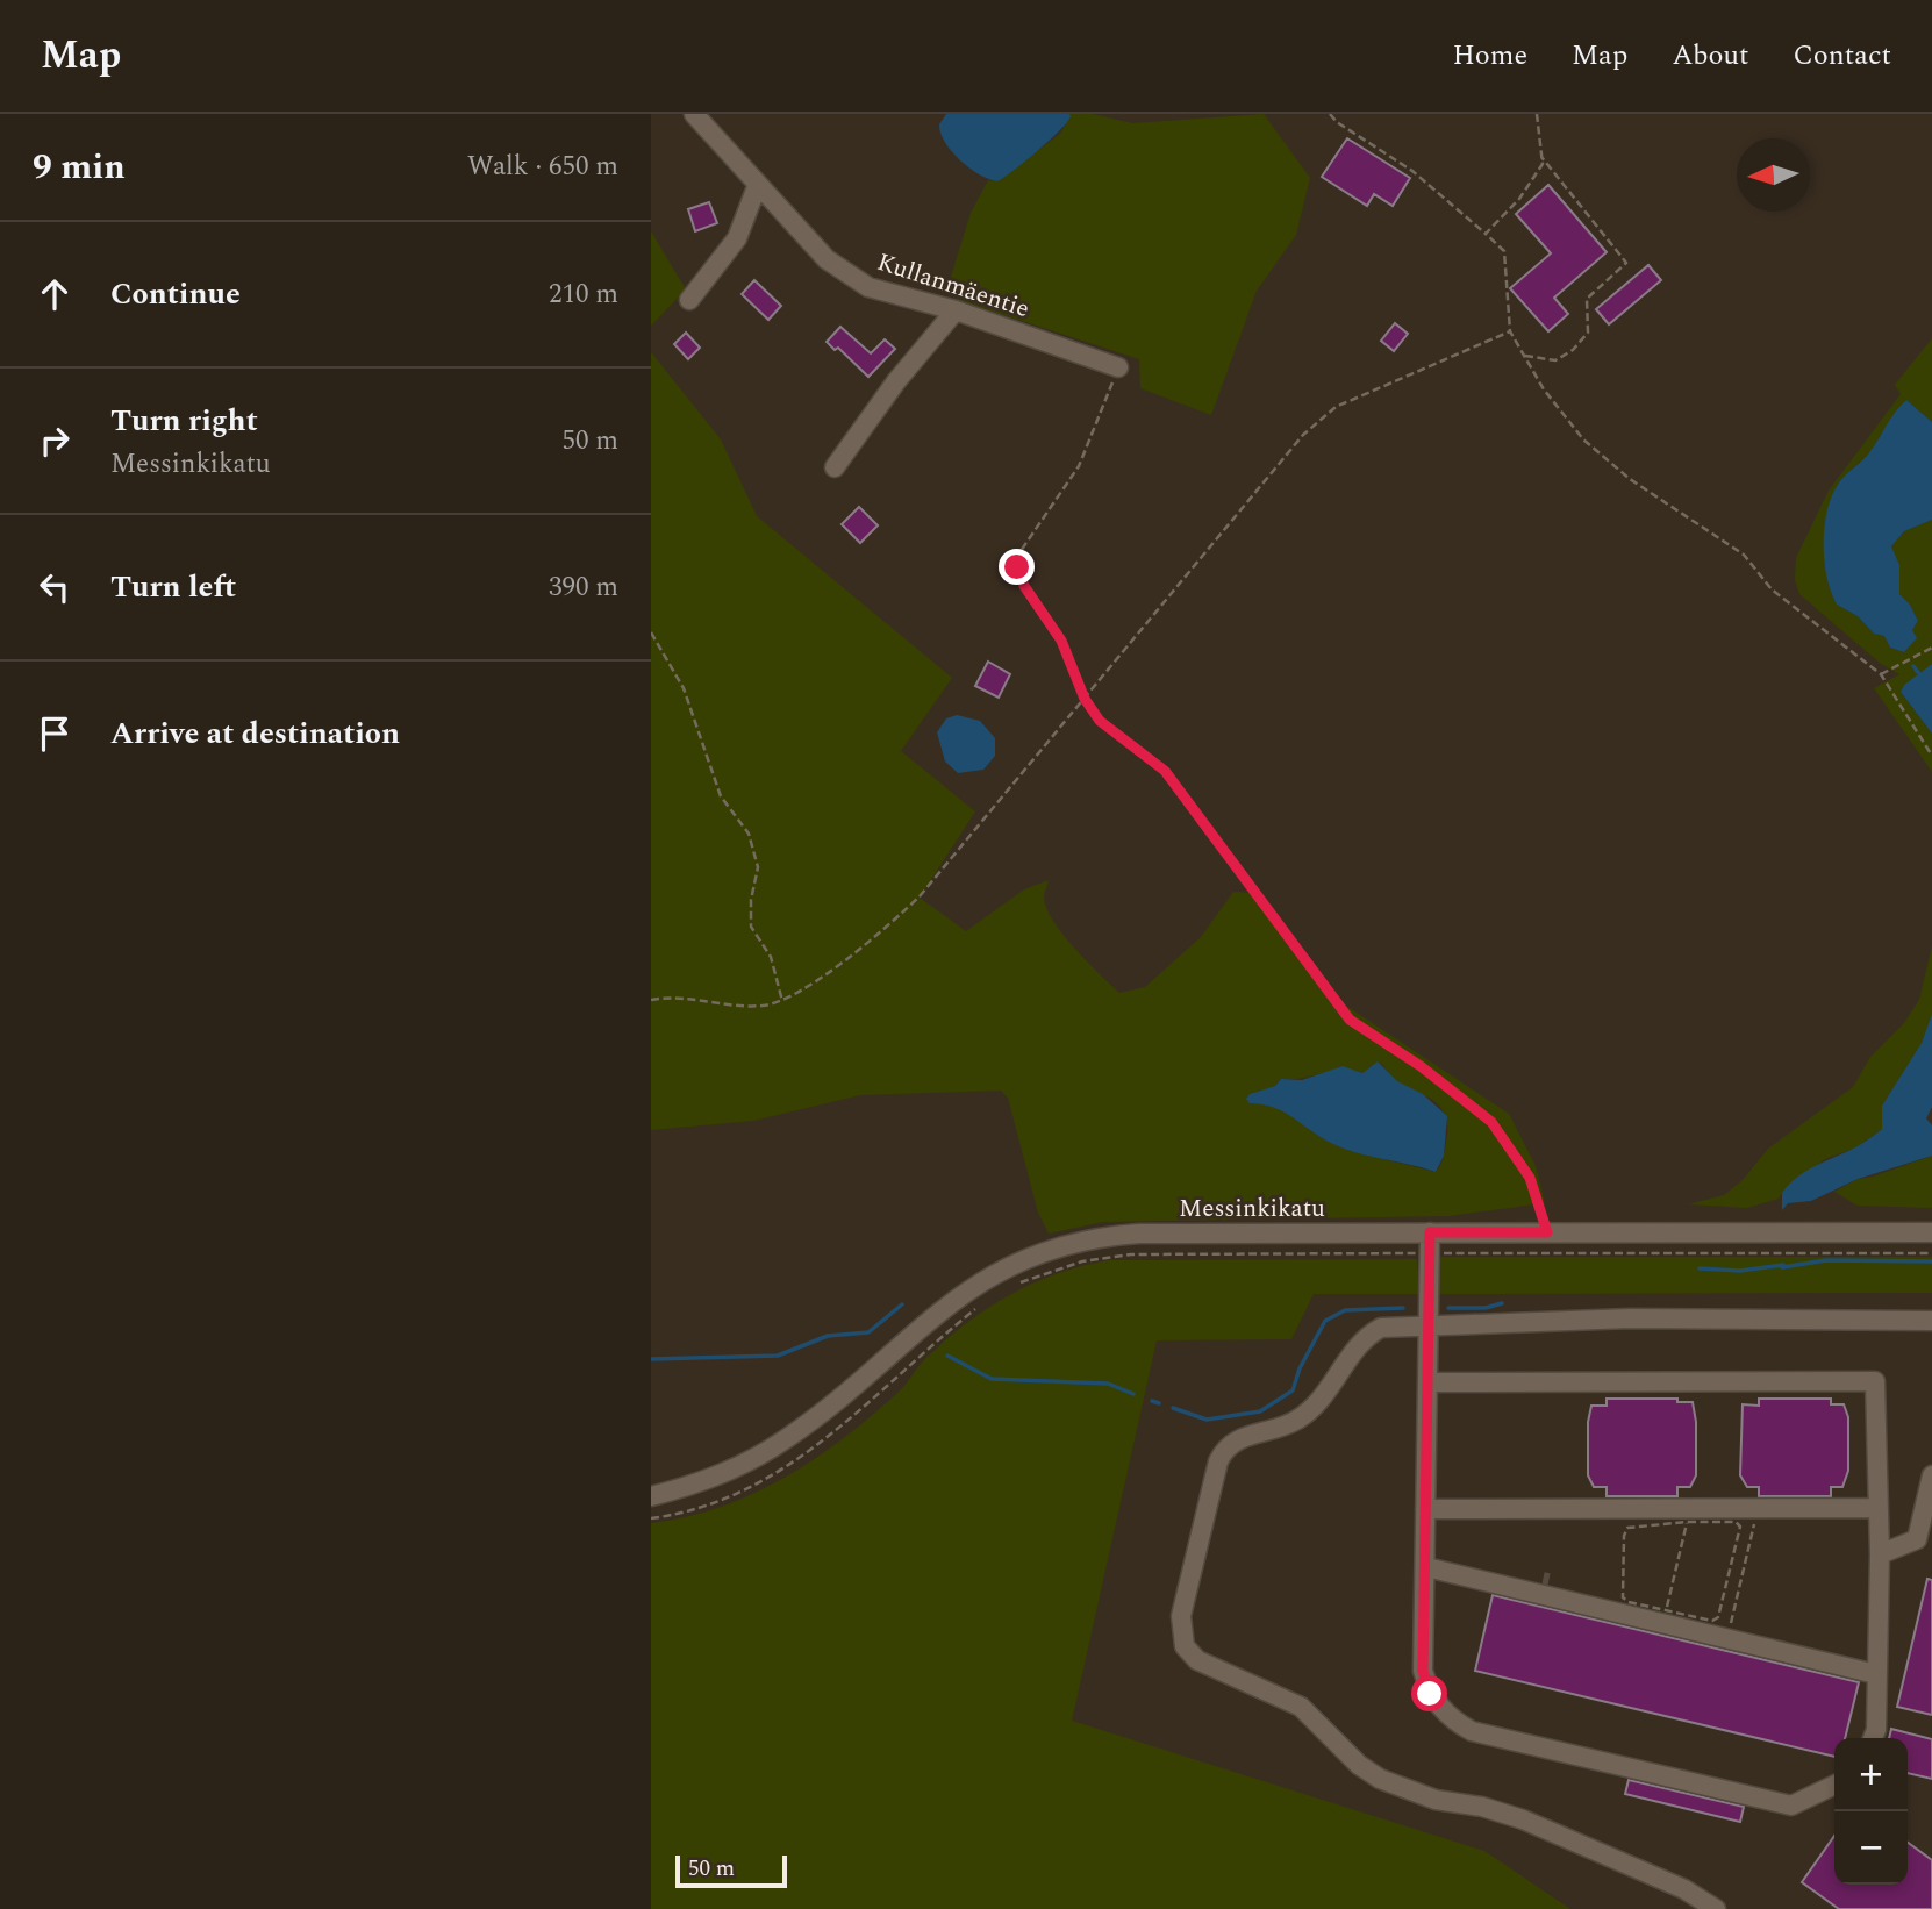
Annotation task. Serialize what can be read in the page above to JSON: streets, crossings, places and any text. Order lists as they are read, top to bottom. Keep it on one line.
{"streets":{"street":["Kullanmäentie","Messinkikatu"]},"scale_bar":"50 m","north":"left","page":{"header":"Map","nav":["Home","Map","About","Contact"],"heading":["9 min","Walk · 650 m"],"list":[["Continue","210 m"],["Turn right","Messinkikatu","50 m"],["Turn left","390 m"],"Arrive at destination"],"map_buttons":["+","−"],"scale":"50 m"}}
